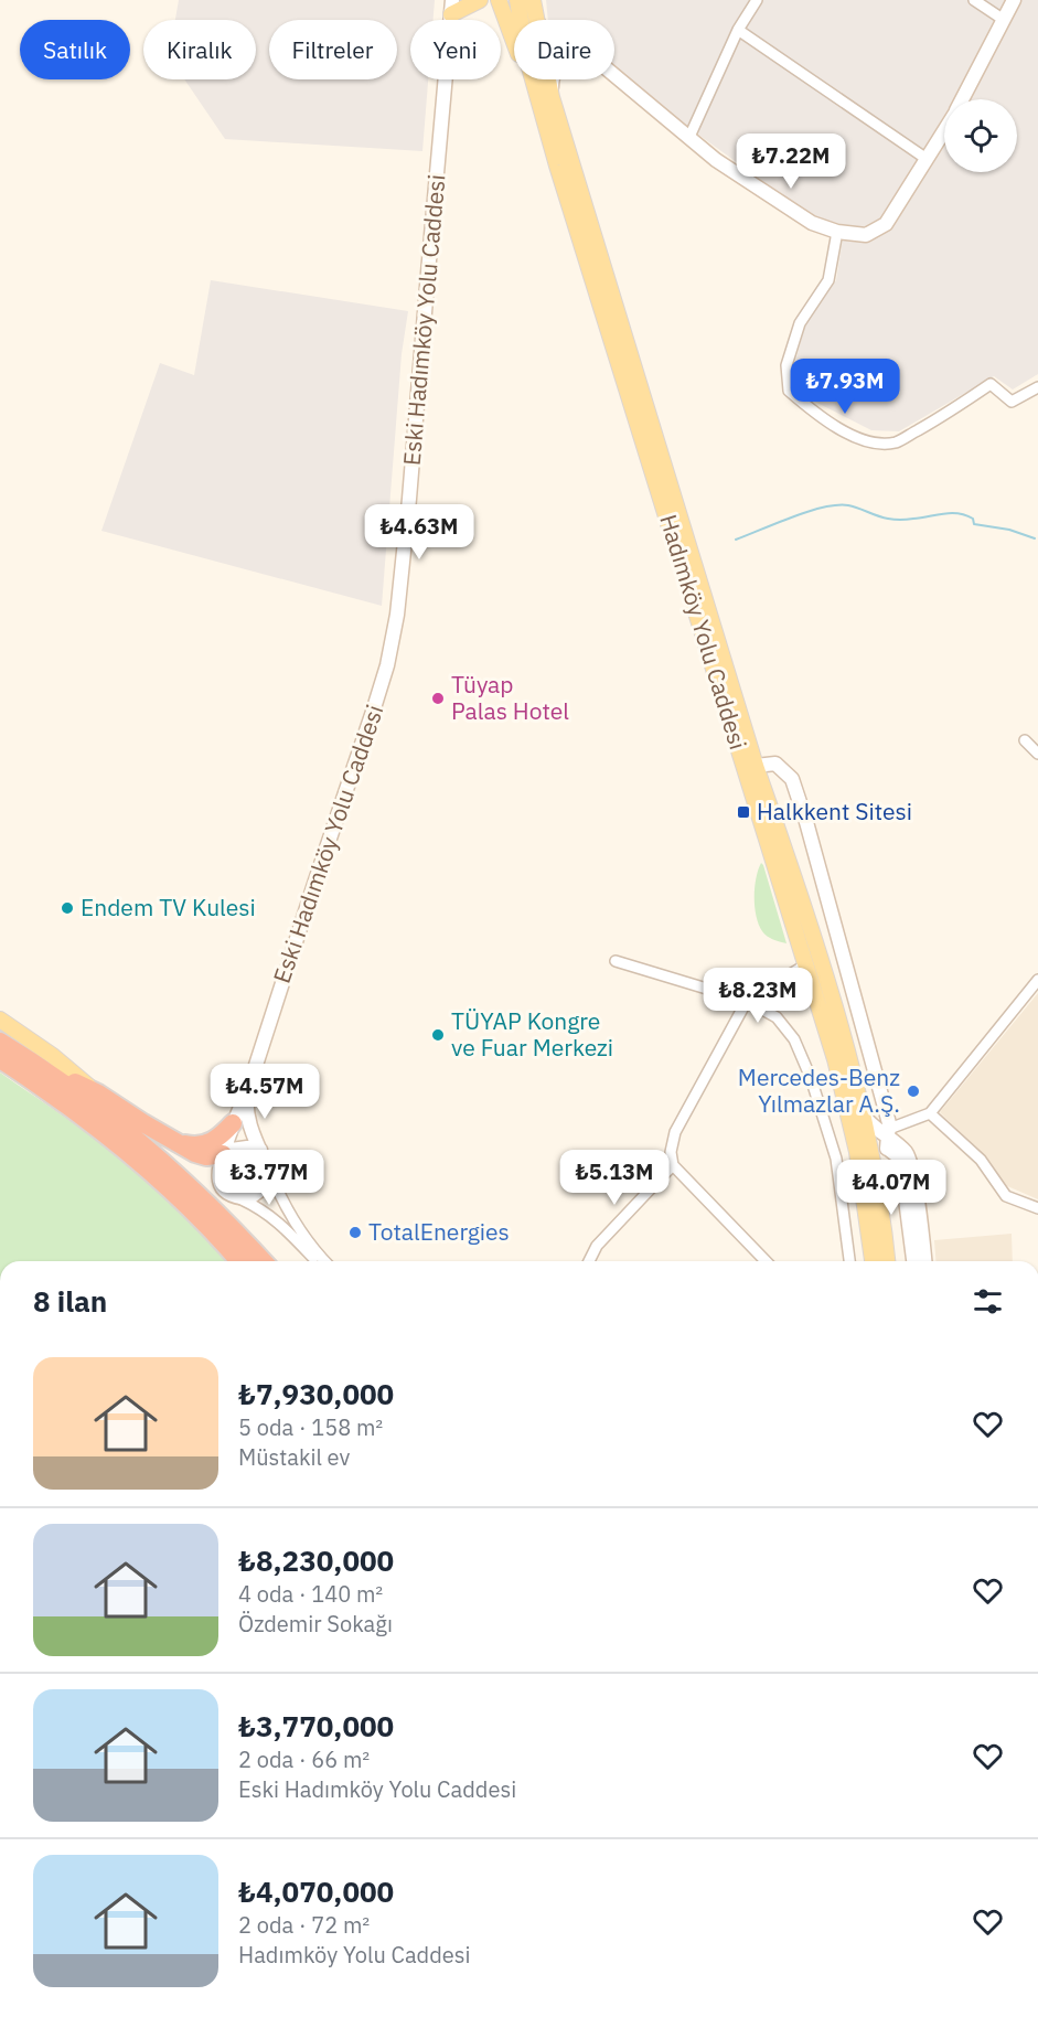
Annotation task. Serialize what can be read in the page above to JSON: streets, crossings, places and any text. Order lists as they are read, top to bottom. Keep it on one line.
{"streets":{"main road":["Hadımköy Yolu Caddesi"],"street":["Eski Hadımköy Yolu Caddesi"]},"places":{"other":["Tüyap Palas Hotel","Endem TV Kulesi","TÜYAP Kongre ve Fuar Merkezi","Mercedes-Benz Yılmazlar A.Ş.","TotalEnergies"],"transit":["Halkkent Sitesi"]},"page":{"chip":["Satılık","Kiralık","Filtreler","Yeni","Daire"],"price":["₺7.22M","₺7.93M","₺4.63M","₺8.23M","₺4.57M","₺3.77M","₺5.13M","₺4.07M"],"heading":"8 ilan","list":[{"name":"₺7,930,000","note":"5 oda · 158 m² · Müstakil ev"},{"name":"₺8,230,000","note":"4 oda · 140 m² · Özdemir Sokağı"},{"name":"₺3,770,000","note":"2 oda · 66 m² · Eski Hadımköy Yolu Caddesi"},{"name":"₺4,070,000","note":"2 oda · 72 m² · Hadımköy Yolu Caddesi"}]}}
